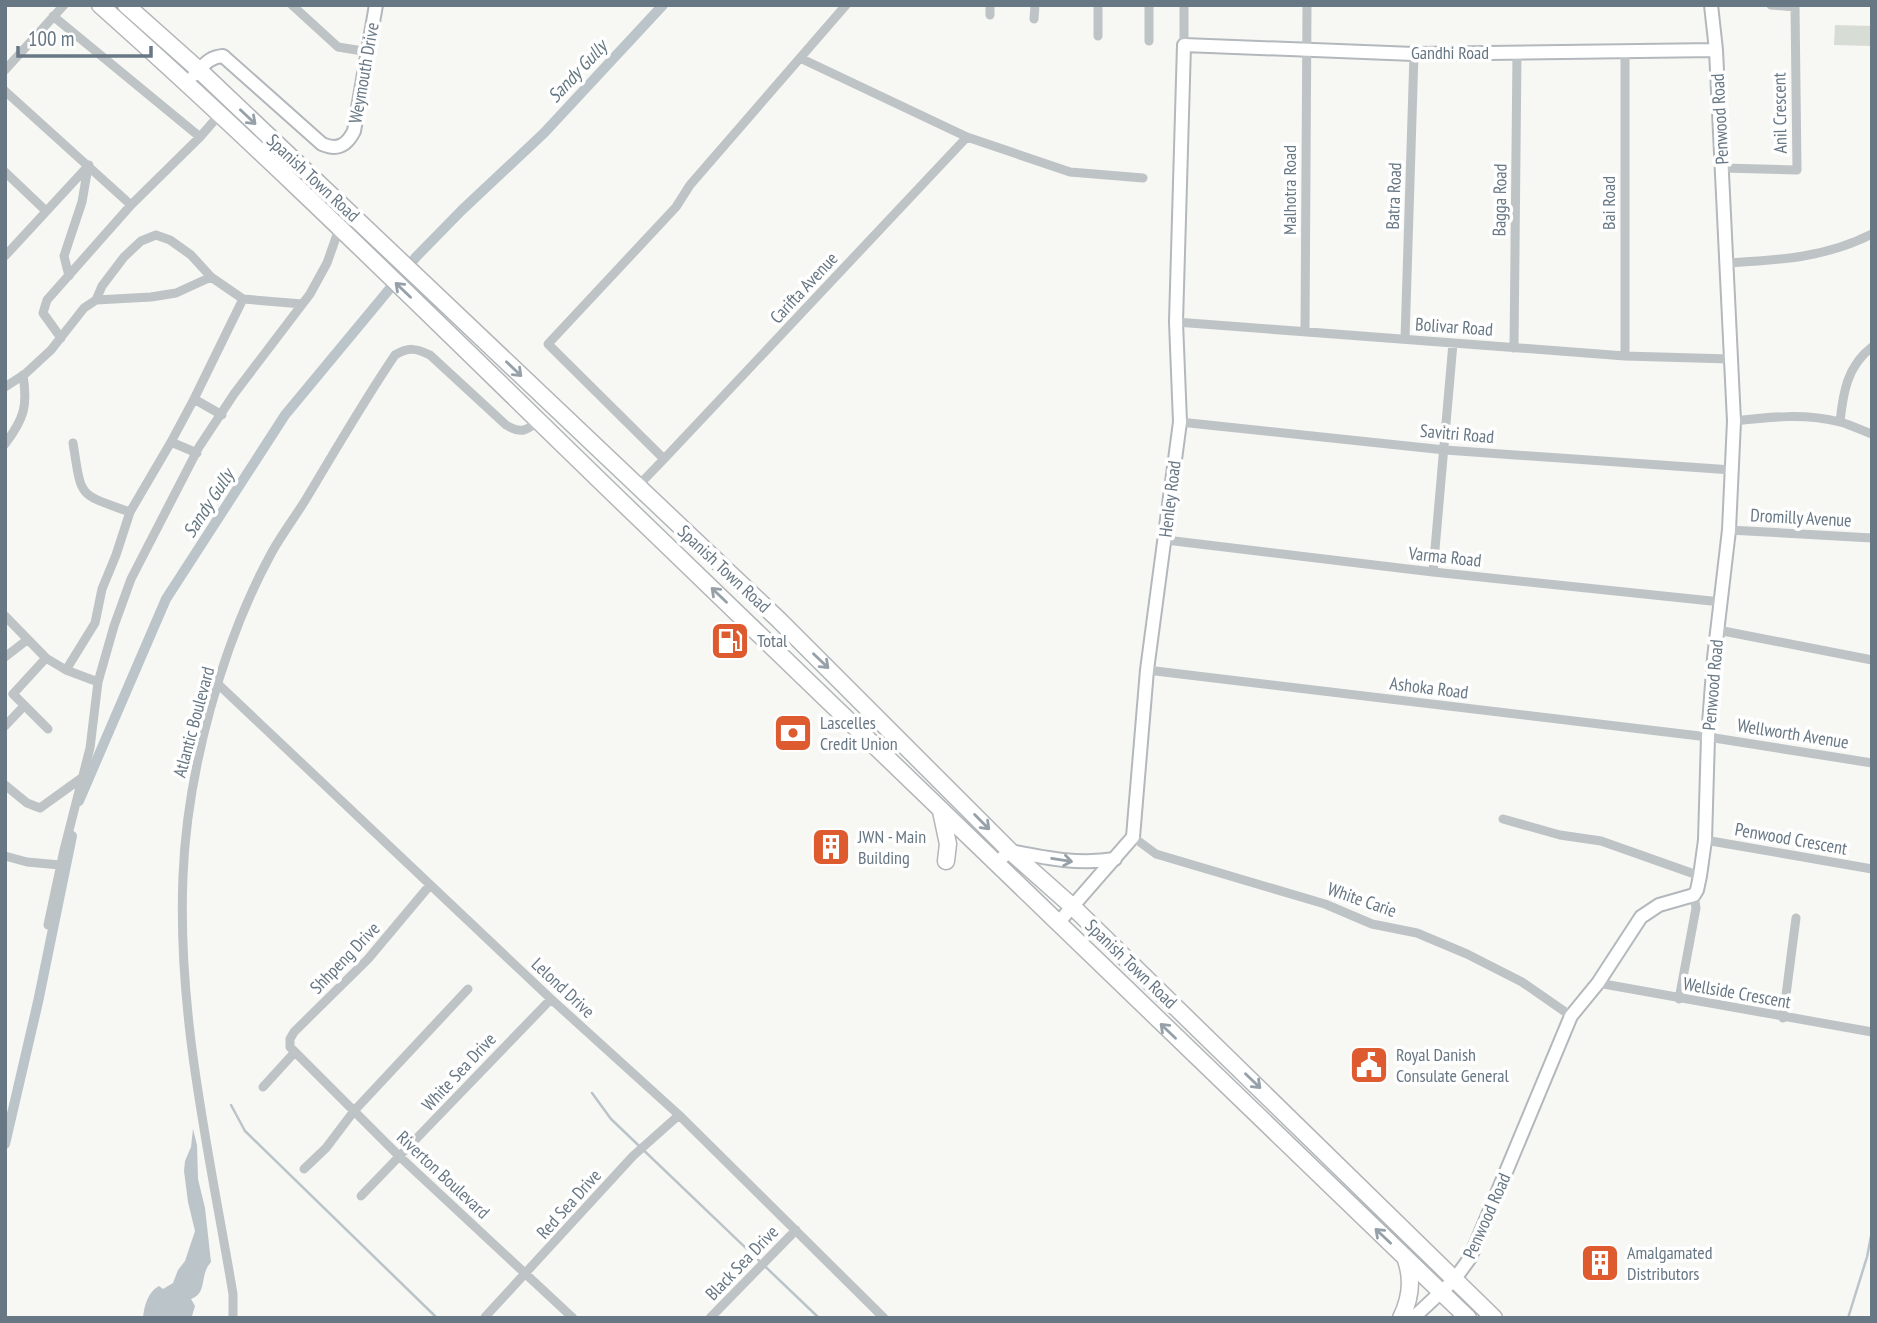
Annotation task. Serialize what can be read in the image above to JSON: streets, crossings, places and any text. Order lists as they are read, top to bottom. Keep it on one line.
{"streets":{"highway":["Spanish Town Road"],"street":["Gandhi Road","Weymouth Drive","Anil Crescent","Penwood Road","Malhotra Road","Batra Road","Bagga Road","Bai Road","Carifta Avenue","Bolivar Road","Savitri Road","Henley Road","Dromilly Avenue","Varma Road","Ashoka Road","Atlantic Boulevard","Wellworth Avenue","Penwood Crescent","White Carie","Shhpeng Drive","Lelond Drive","Wellside Crescent","White Sea Drive","Riverton Boulevard","Red Sea Drive","Black Sea Drive"]},"crossings":[["Gandhi Road","Penwood Road"],["Gandhi Road","Malhotra Road"],["Gandhi Road","Batra Road"],["Gandhi Road","Bagga Road"],["Gandhi Road","Bai Road"],["Gandhi Road","Henley Road"],["Weymouth Drive","Spanish Town Road"],["Anil Crescent","Penwood Road"],["Penwood Road","Spanish Town Road"],["Penwood Road","Bolivar Road"],["Penwood Road","Savitri Road"],["Penwood Road","Dromilly Avenue"],["Penwood Road","Varma Road"],["Penwood Road","Ashoka Road"],["Penwood Road","Wellworth Avenue"],["Penwood Road","Penwood Crescent"],["Penwood Road","White Carie"],["Penwood Road","Wellside Crescent"],["Spanish Town Road","Carifta Avenue"],["Spanish Town Road","Atlantic Boulevard"],["Malhotra Road","Bolivar Road"],["Batra Road","Bolivar Road"],["Bagga Road","Bolivar Road"],["Bai Road","Bolivar Road"],["Bolivar Road","Henley Road"],["Savitri Road","Henley Road"],["Henley Road","Varma Road"],["Henley Road","Ashoka Road"],["Henley Road","White Carie"],["Ashoka Road","Wellworth Avenue"],["Atlantic Boulevard","Lelond Drive"],["Shhpeng Drive","Lelond Drive"],["Shhpeng Drive","Riverton Boulevard"],["Lelond Drive","White Sea Drive"],["Lelond Drive","Red Sea Drive"],["Lelond Drive","Black Sea Drive"],["White Sea Drive","Riverton Boulevard"],["Riverton Boulevard","Red Sea Drive"]],"water":["Sandy Gully"],"places":{"fuel station":["Total"],"bank":["Lascelles Credit Union"],"building":["JWN - Main Building","Amalgamated Distributors"],"public building":["Royal Danish Consulate General"]},"scale_bar":"100 m"}
